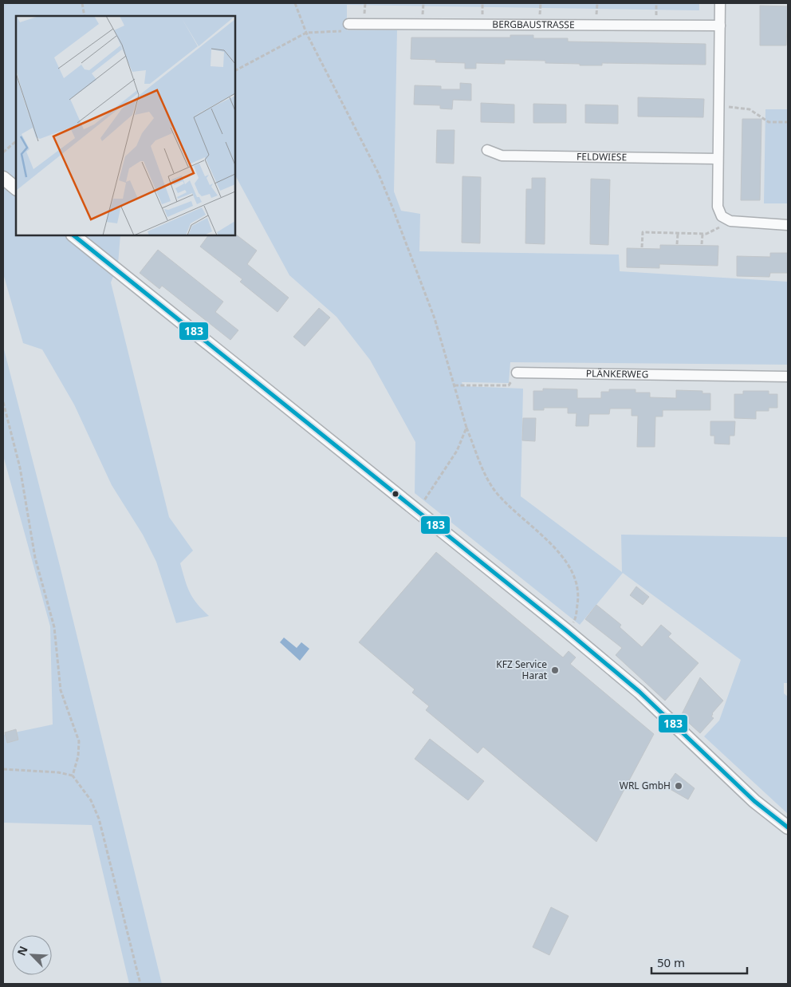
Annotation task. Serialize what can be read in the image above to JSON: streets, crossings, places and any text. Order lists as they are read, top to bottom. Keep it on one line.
{"streets":{"street":["BERGBAUSTRASSE","FELDWIESE","PLÄNKERWEG"]},"places":["KFZ Service Harat","WRL GmbH"],"lines":["transit line 183"],"scale_bar":"50 m","north":"top left"}
